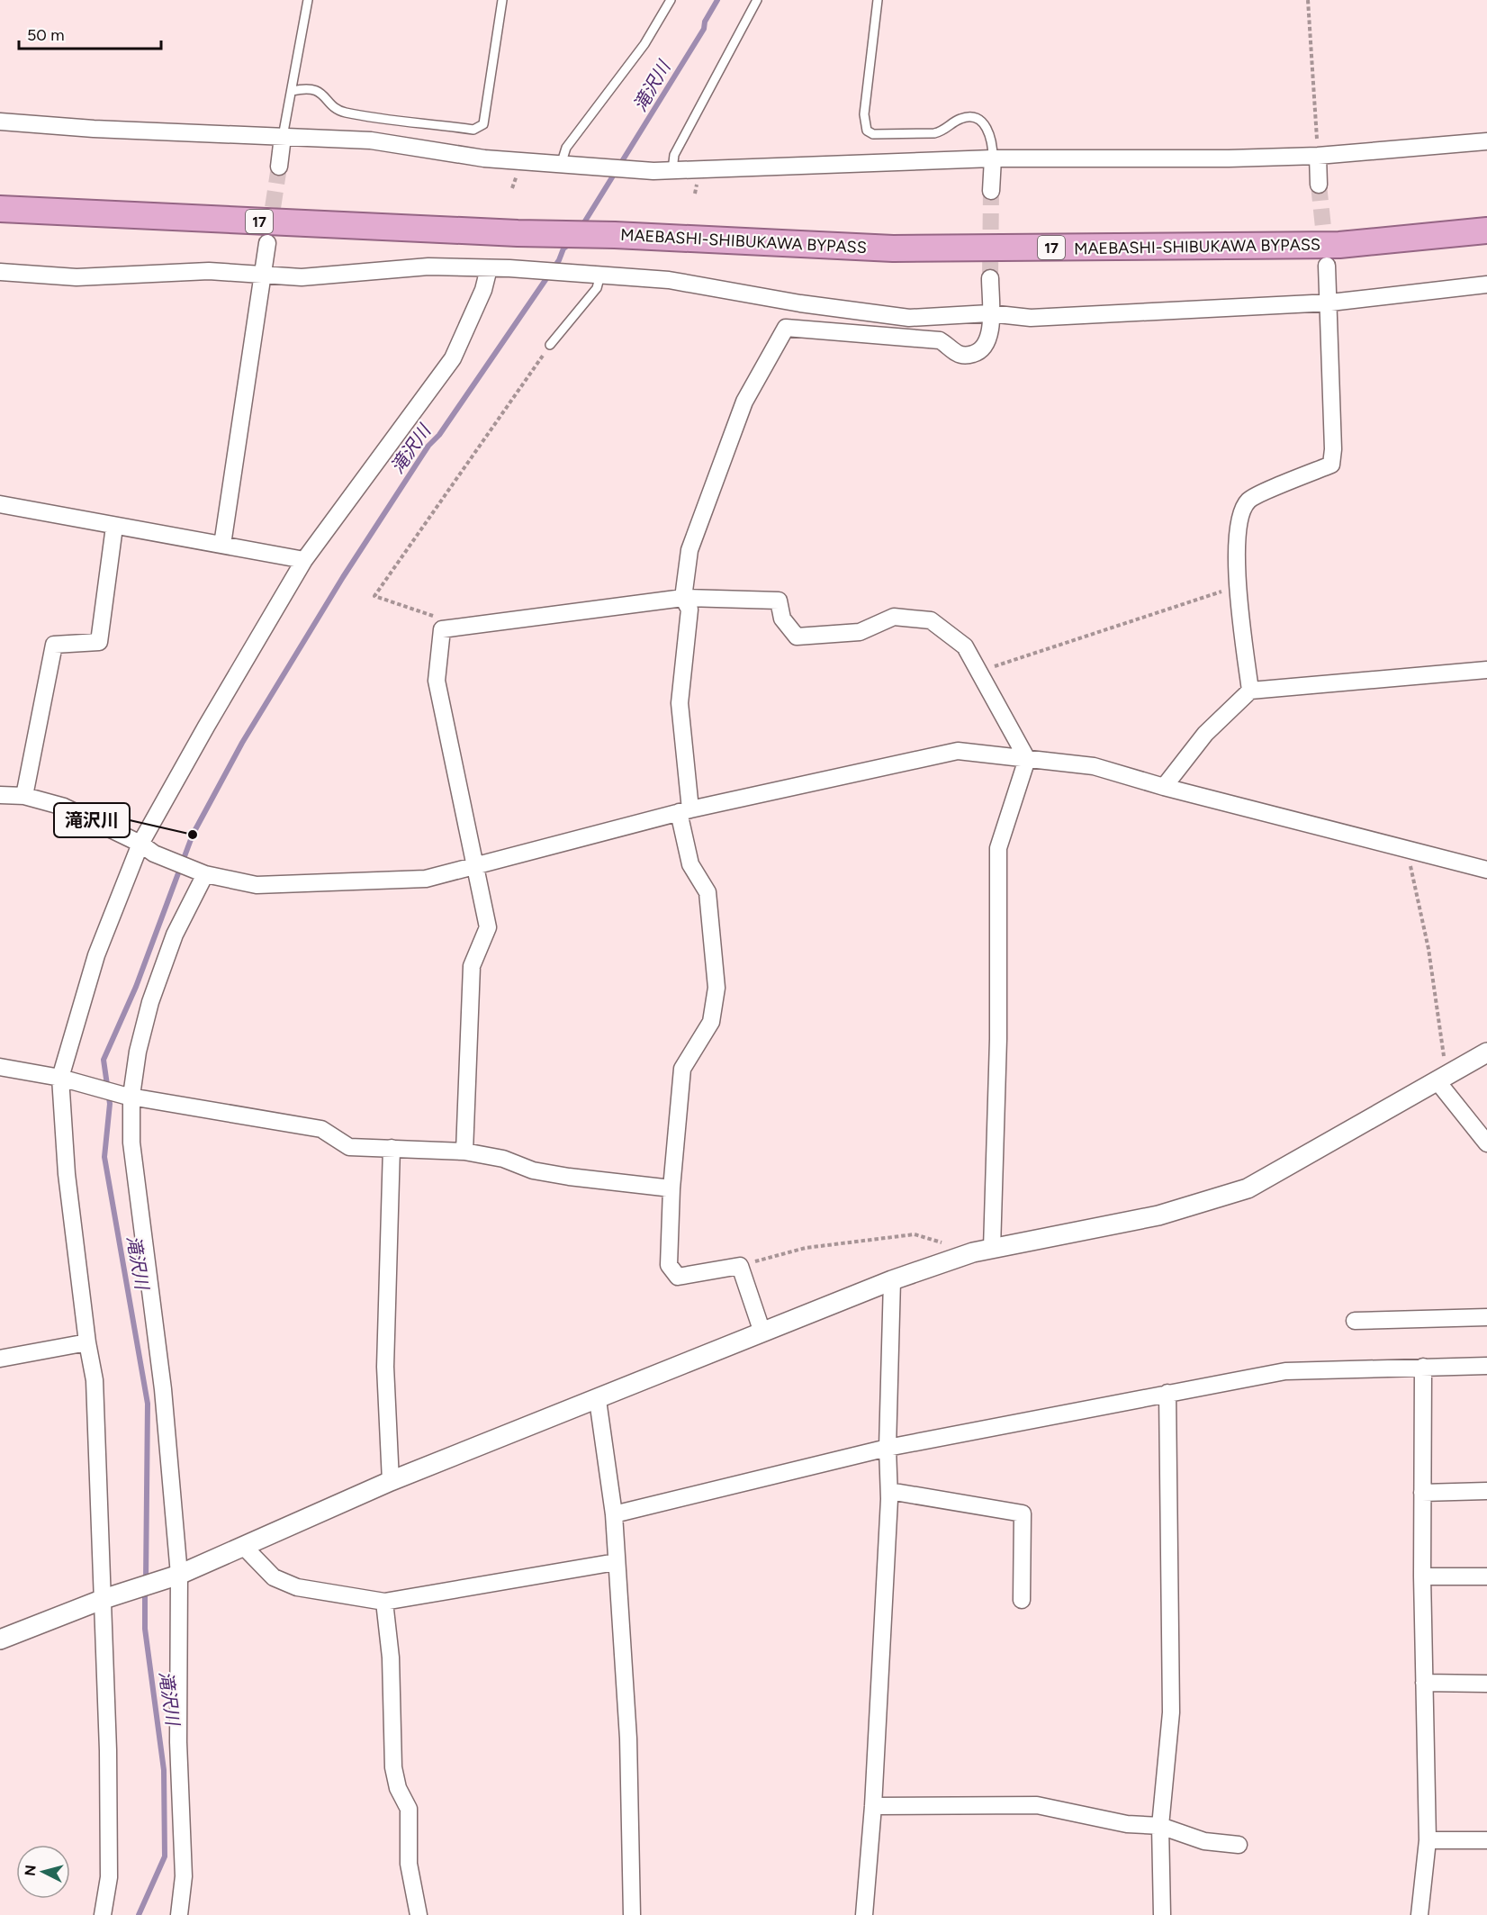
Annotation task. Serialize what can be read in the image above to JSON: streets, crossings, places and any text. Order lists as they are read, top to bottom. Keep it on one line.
{"streets":{"highway":["17","MAEBASHI-SHIBUKAWA BYPASS"]},"water":["滝沢川"],"places":["滝沢川"],"scale_bar":"50 m","north":"left"}
